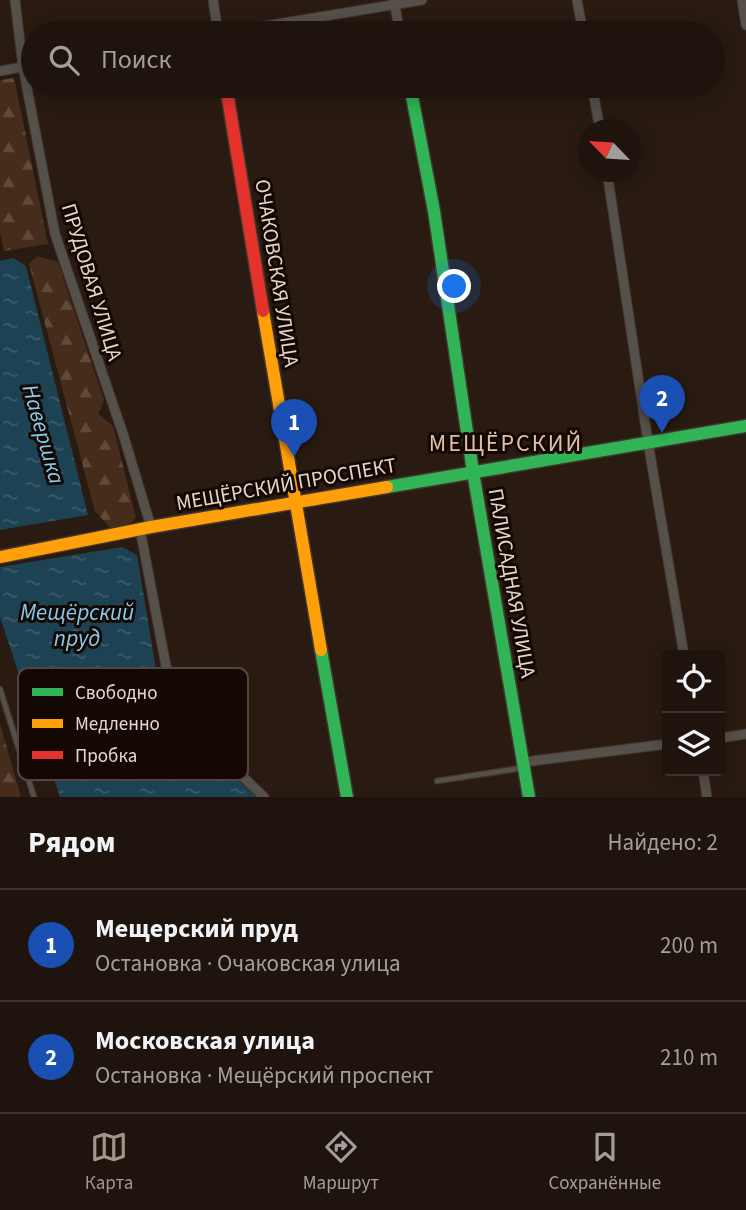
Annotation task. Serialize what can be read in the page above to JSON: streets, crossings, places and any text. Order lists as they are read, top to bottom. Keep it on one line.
{"streets":{"street":["ОЧАКОВСКАЯ УЛИЦА","ПРУДОВАЯ УЛИЦА","МЕЩЁРСКИЙ ПРОСПЕКТ","ПАЛИСАДНАЯ УЛИЦА"]},"crossings":[["ОЧАКОВСКАЯ УЛИЦА","МЕЩЁРСКИЙ ПРОСПЕКТ"],["ПРУДОВАЯ УЛИЦА","МЕЩЁРСКИЙ ПРОСПЕКТ"],["МЕЩЁРСКИЙ ПРОСПЕКТ","ПАЛИСАДНАЯ УЛИЦА"]],"districts":["МЕЩЁРСКИЙ"],"water":["Навершка","Мещёрский пруд"],"legend":["Свободно","Медленно","Пробка"],"north":"top left","page":{"search":"Поиск","pins":["2","1"],"heading":["Рядом","Найдено: 2"],"list":[{"mark":"1","name":"Мещерский пруд","note":"Остановка · Очаковская улица","value":"200 m"},{"mark":"2","name":"Московская улица","note":"Остановка · Мещёрский проспект","value":"210 m"}],"nav":["Карта","Маршрут","Сохранённые"]}}
